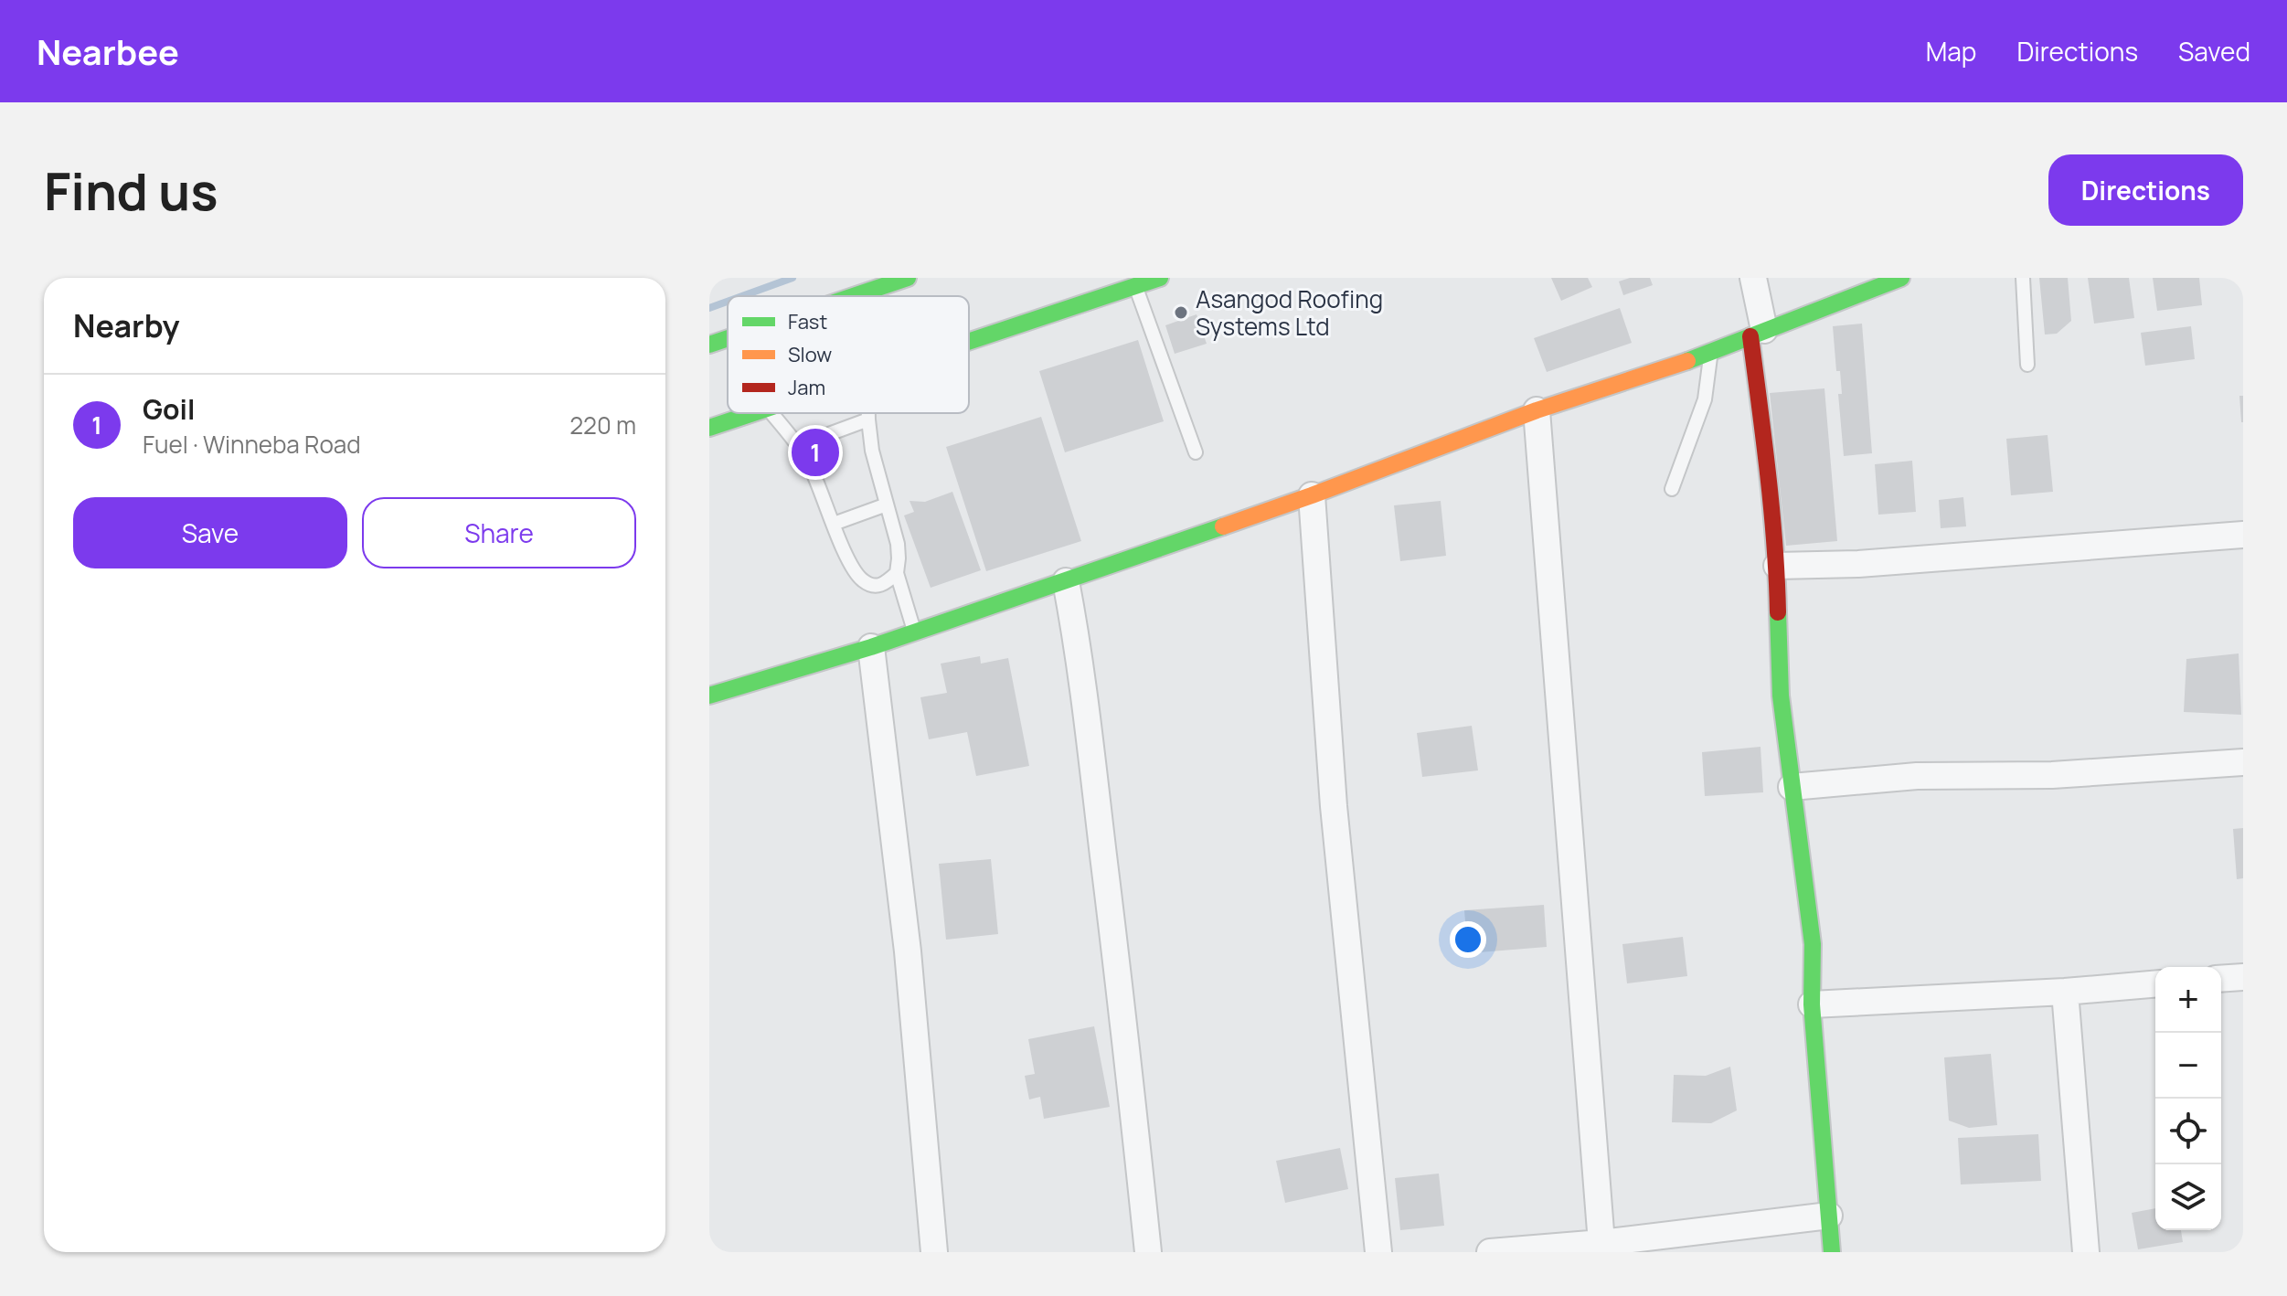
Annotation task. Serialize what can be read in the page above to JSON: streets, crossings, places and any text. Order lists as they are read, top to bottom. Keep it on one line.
{"places":["Asangod Roofing Systems Ltd"],"legend":["Fast","Slow","Jam"],"page":{"header":"Nearbee","nav":["Map","Directions","Saved"],"buttons":["Directions",["Save","Share"]],"title":"Find us","heading":"Nearby","list":[{"mark":"1","name":"Goil","note":"Fuel · Winneba Road","value":"220 m"}],"pins":"1","map_buttons":["+","−"]}}
